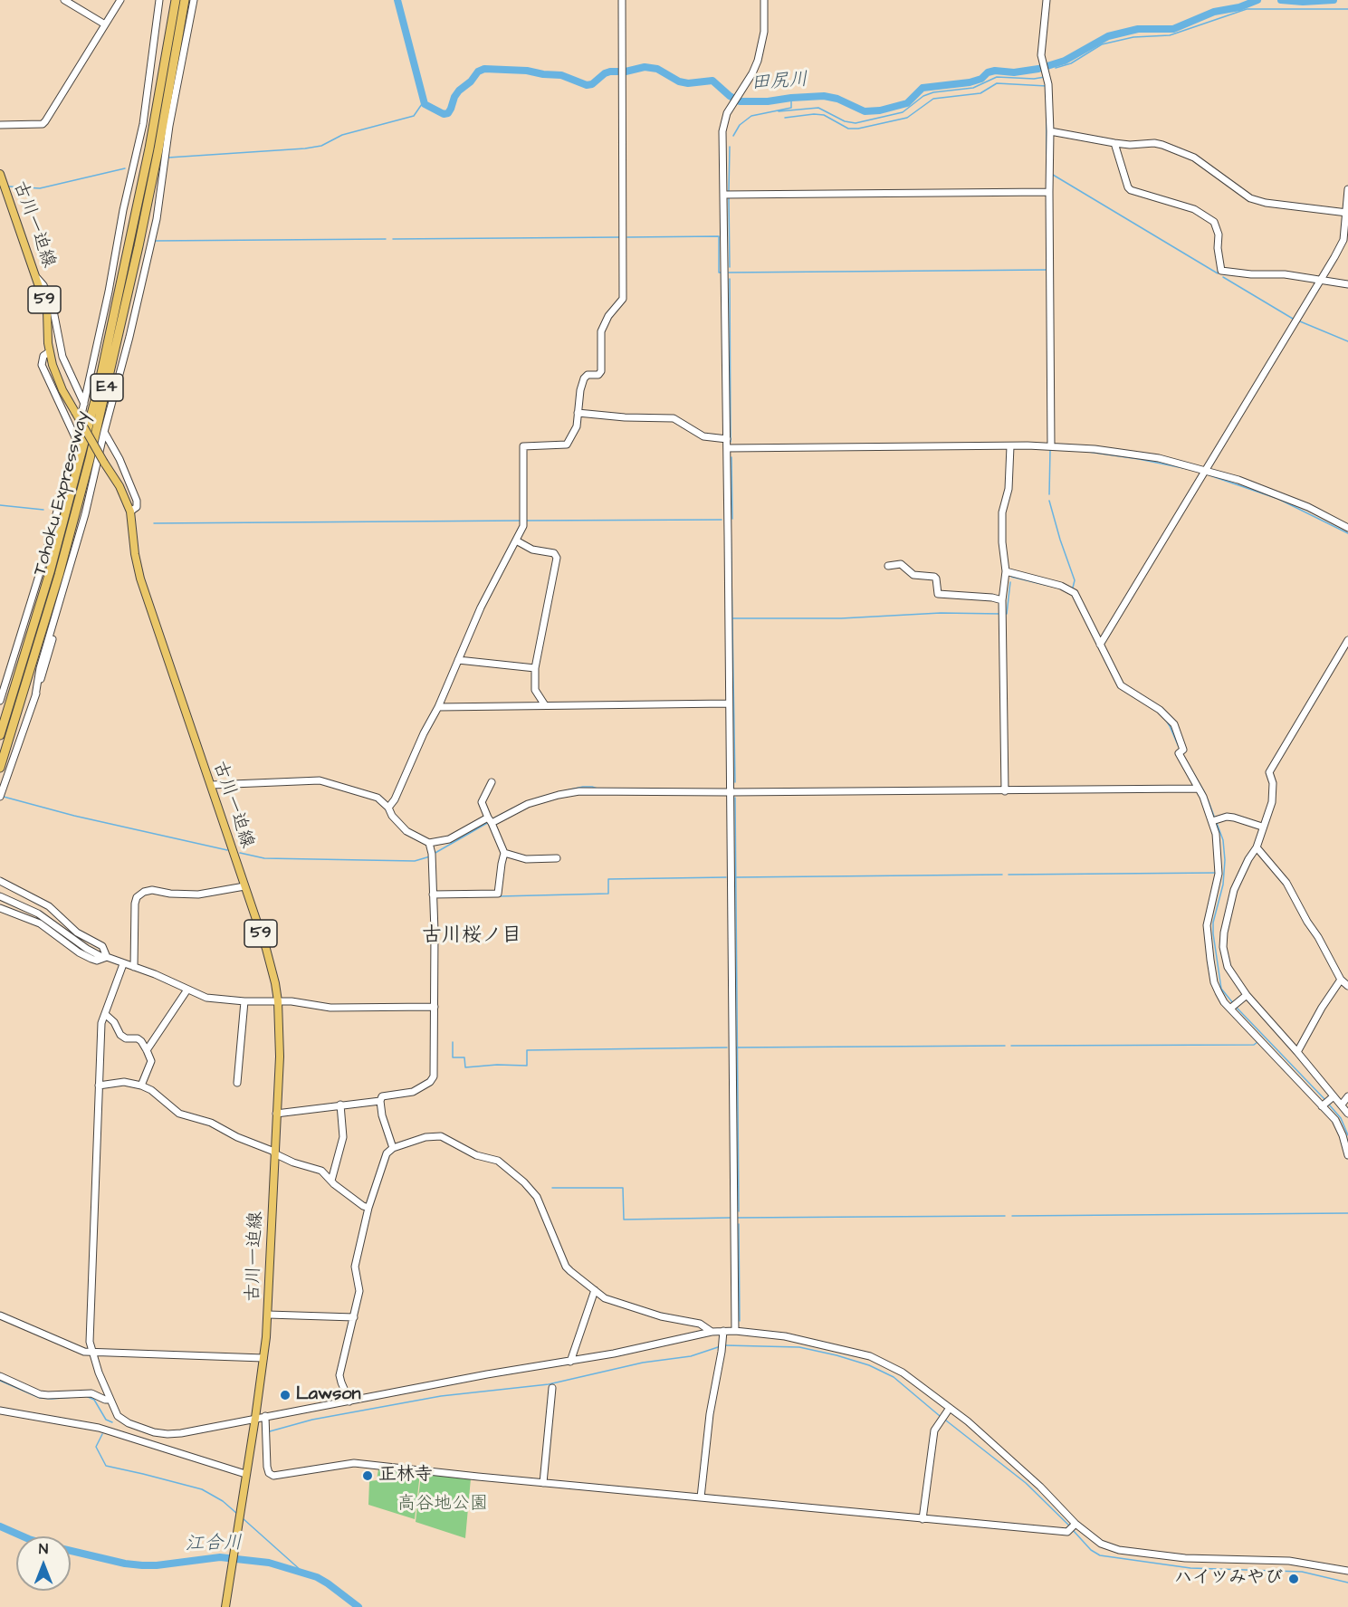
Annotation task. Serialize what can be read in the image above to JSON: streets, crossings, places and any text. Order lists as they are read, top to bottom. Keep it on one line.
{"streets":{"highway":["E4","Tohoku Expressway"],"main road":["古川一迫線","59"]},"crossings":[["古川一迫線","59"]],"districts":["古川桜ノ目"],"water":["田尻川","江合川"],"parks":["高谷地公園"],"places":["Lawson","正林寺","ハイツみやび"],"north":"top"}
